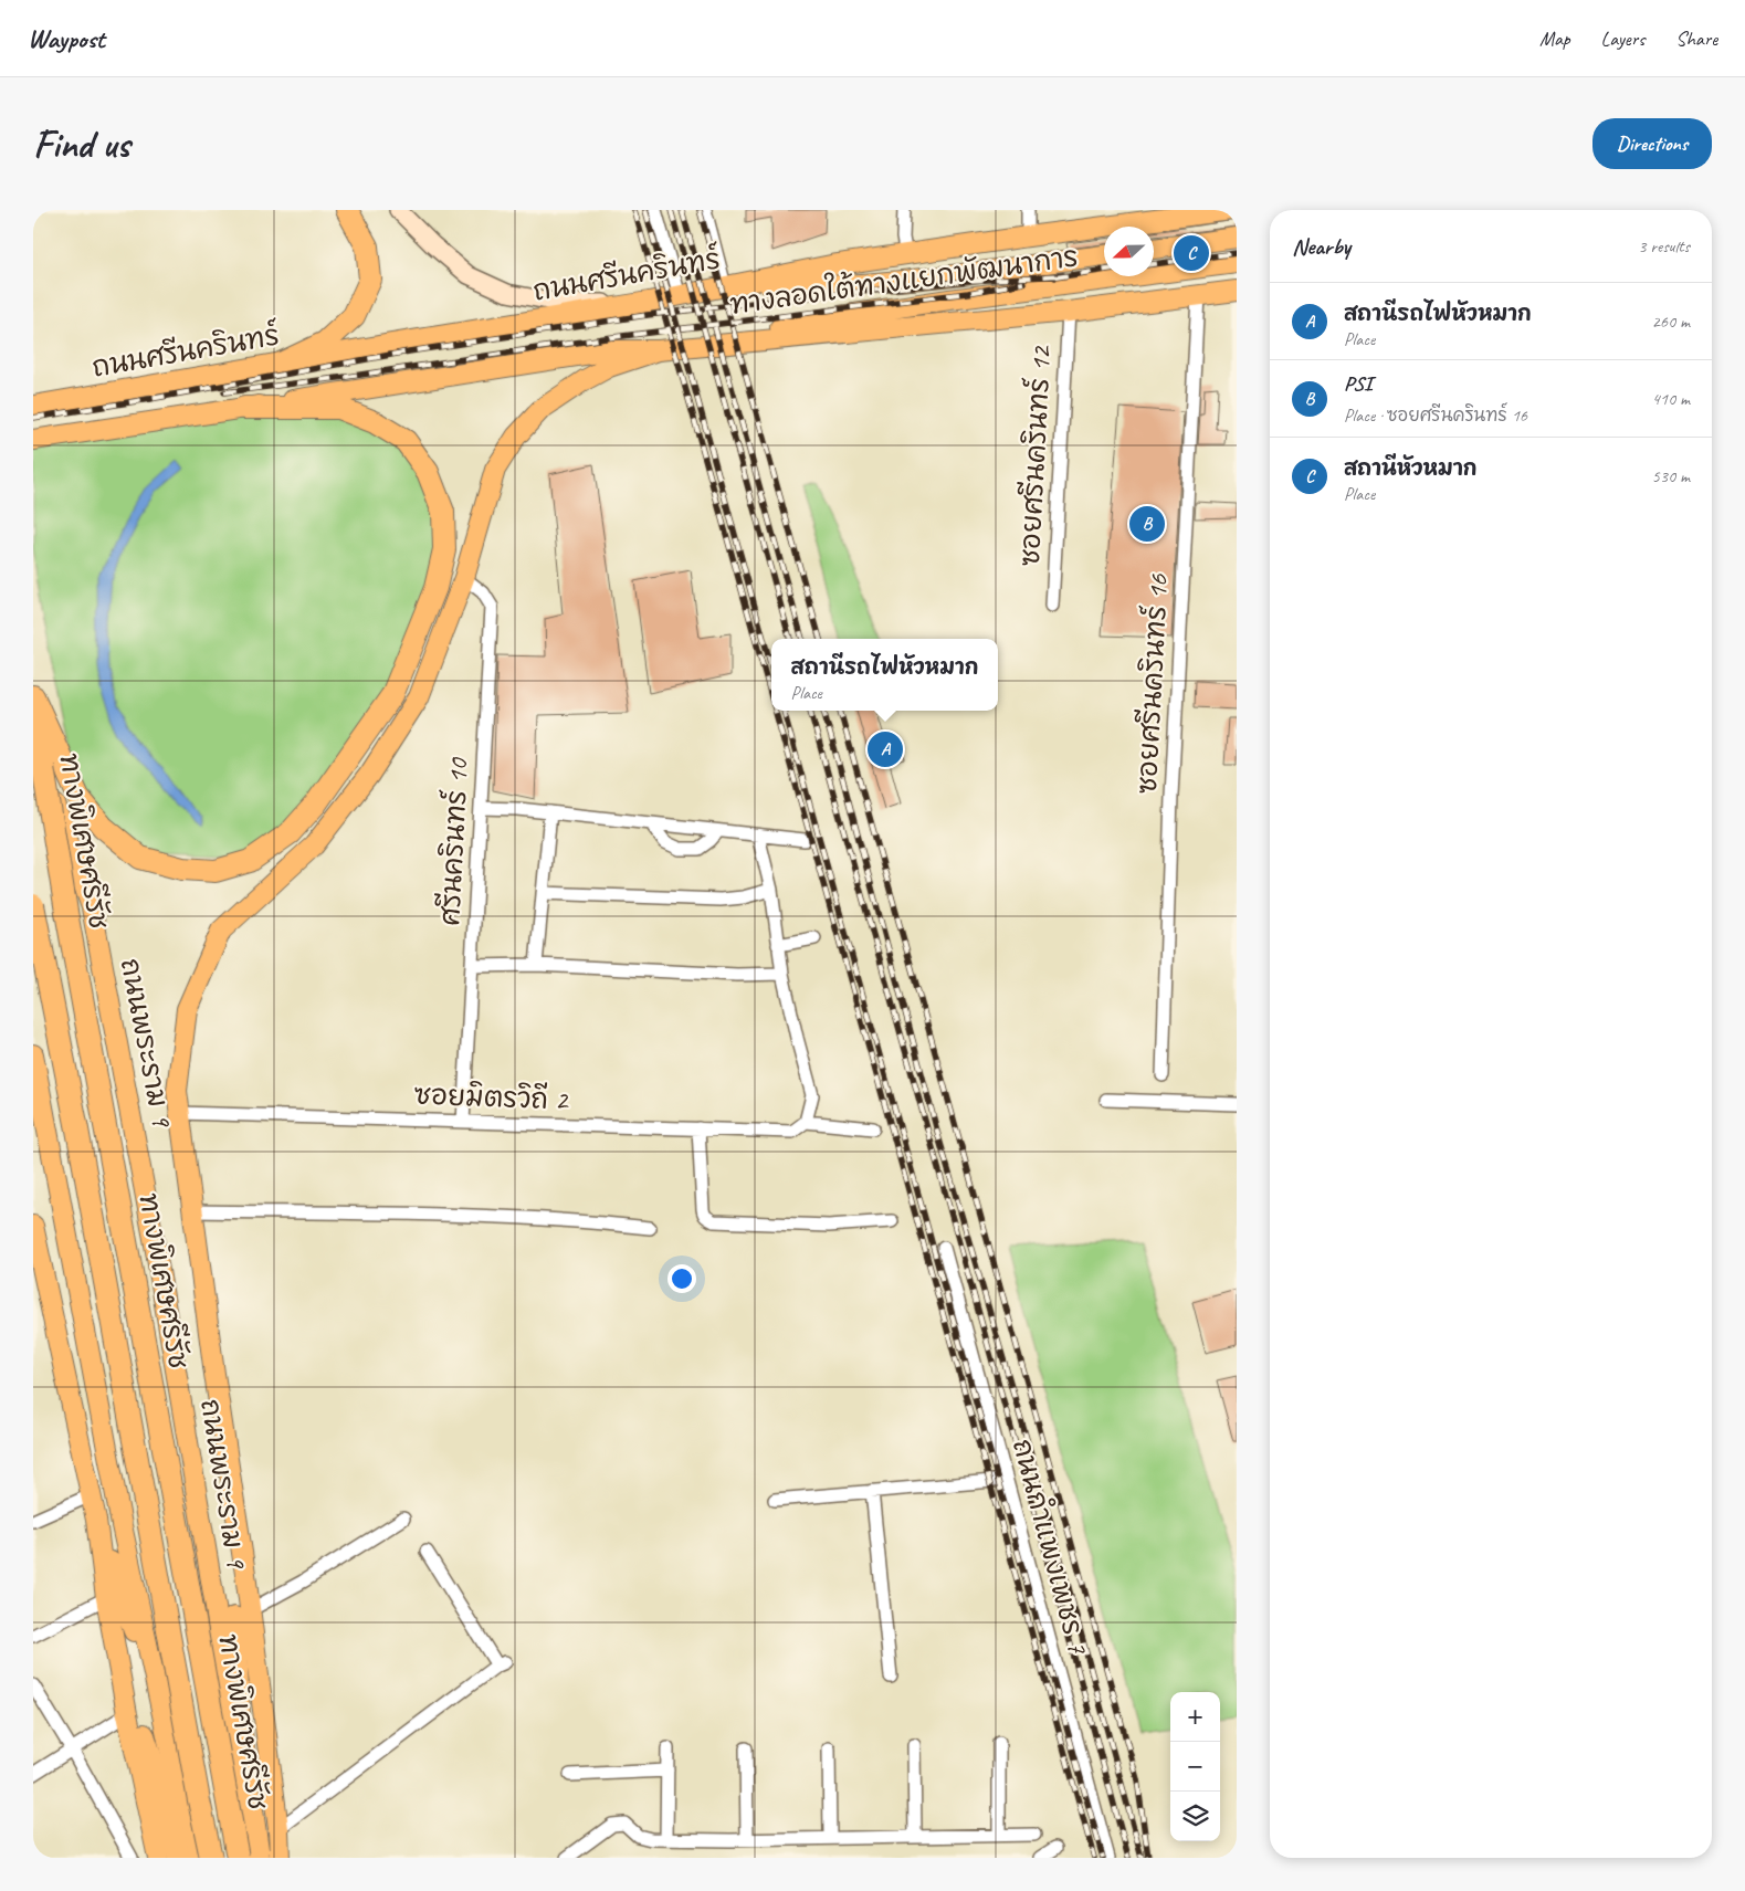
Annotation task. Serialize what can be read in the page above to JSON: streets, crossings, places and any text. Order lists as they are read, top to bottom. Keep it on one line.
{"streets":{"highway":["ทางพิเศษศรีรัช"],"main road":["ถนนศรีนครินทร์","ทางลอดใต้ทางแยกพัฒนาการ","ถนนพระราม 9"],"street":["ซอยศรีนครินทร์ 12","ซอยศรีนครินทร์ 16","ศรีนครินทร์ 10","ซอยมิตรวิถี 2","ถนนกำแพงเพชร 7"]},"crossings":[["ถนนศรีนครินทร์","ทางลอดใต้ทางแยกพัฒนาการ"],["ทางพิเศษศรีรัช","ถนนพระราม 9"],["ศรีนครินทร์ 10","ซอยมิตรวิถี 2"]],"north":"left","page":{"header":"Waypost","nav":["Map","Layers","Share"],"buttons":"Directions","title":"Find us","heading":["Nearby","3 results"],"pins":["C","B","A"],"list":[{"mark":"A","name":"สถานีรถไฟหัวหมาก","note":"Place","value":"260 m"},{"mark":"B","name":"PSI","note":"Place · ซอยศรีนครินทร์ 16","value":"410 m"},{"mark":"C","name":"สถานีหัวหมาก","note":"Place","value":"530 m"}],"popup":["สถานีรถไฟหัวหมาก","Place"],"map_buttons":["+","−"]}}
